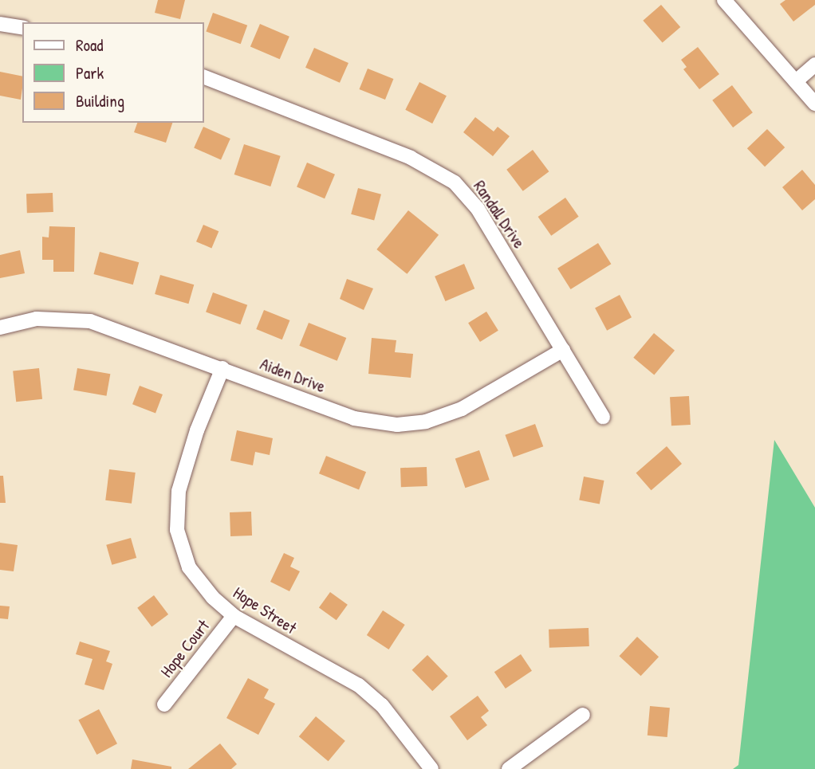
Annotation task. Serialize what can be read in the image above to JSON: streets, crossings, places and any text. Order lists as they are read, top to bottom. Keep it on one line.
{"streets":{"street":["Randall Drive","Aiden Drive","Hope Street","Hope Court"]},"crossings":[["Randall Drive","Aiden Drive"],["Aiden Drive","Hope Street"],["Hope Street","Hope Court"]],"legend":["Road","Park","Building"]}
